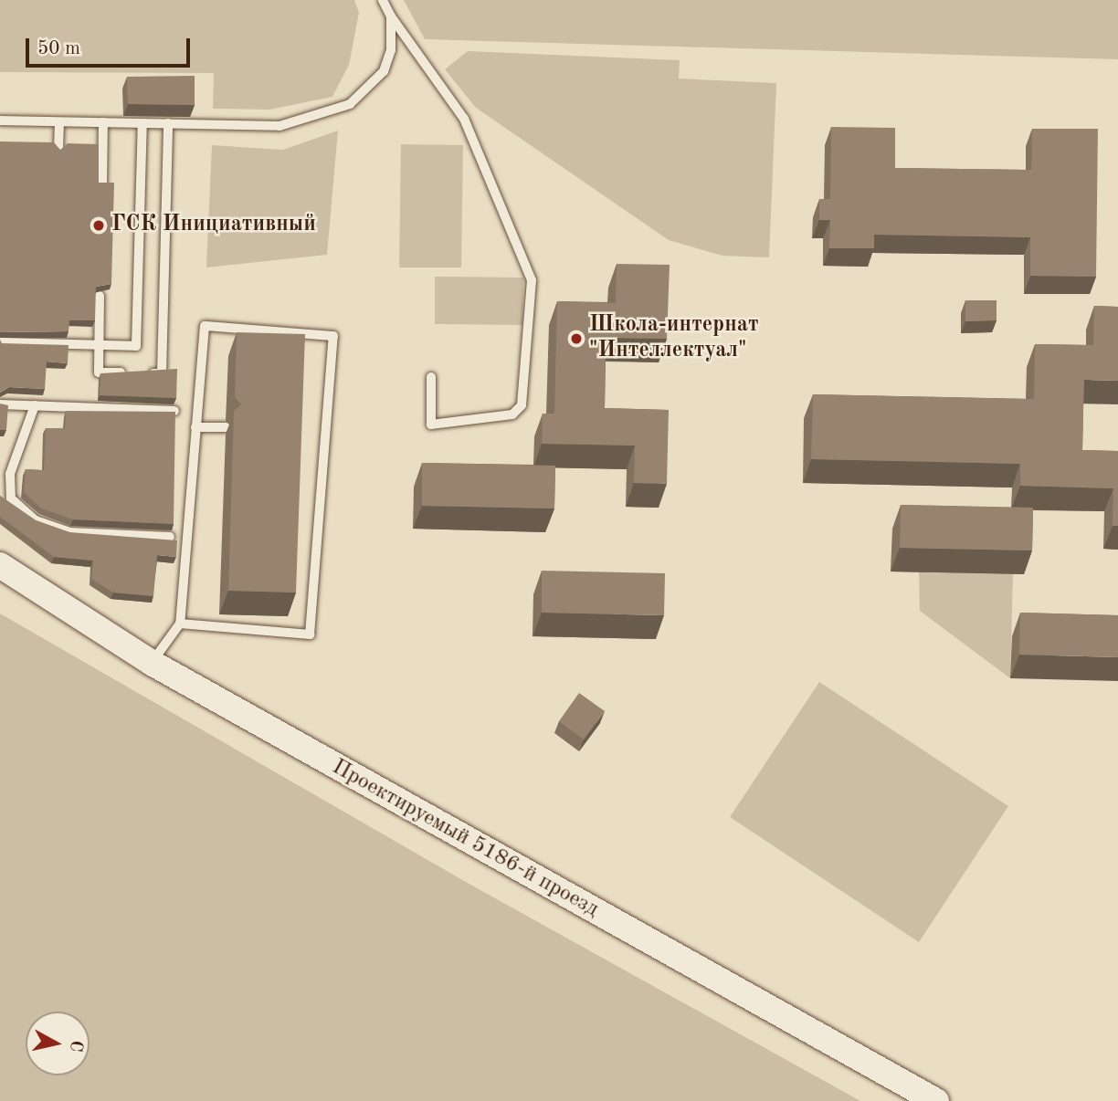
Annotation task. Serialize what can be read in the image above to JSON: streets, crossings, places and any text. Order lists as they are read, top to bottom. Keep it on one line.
{"streets":{"street":["Проектируемый 5186-й проезд"]},"places":["ГСК Инициативный","Школа-интернат \"Интеллектуал\""],"scale_bar":"50 m","north":"right"}
